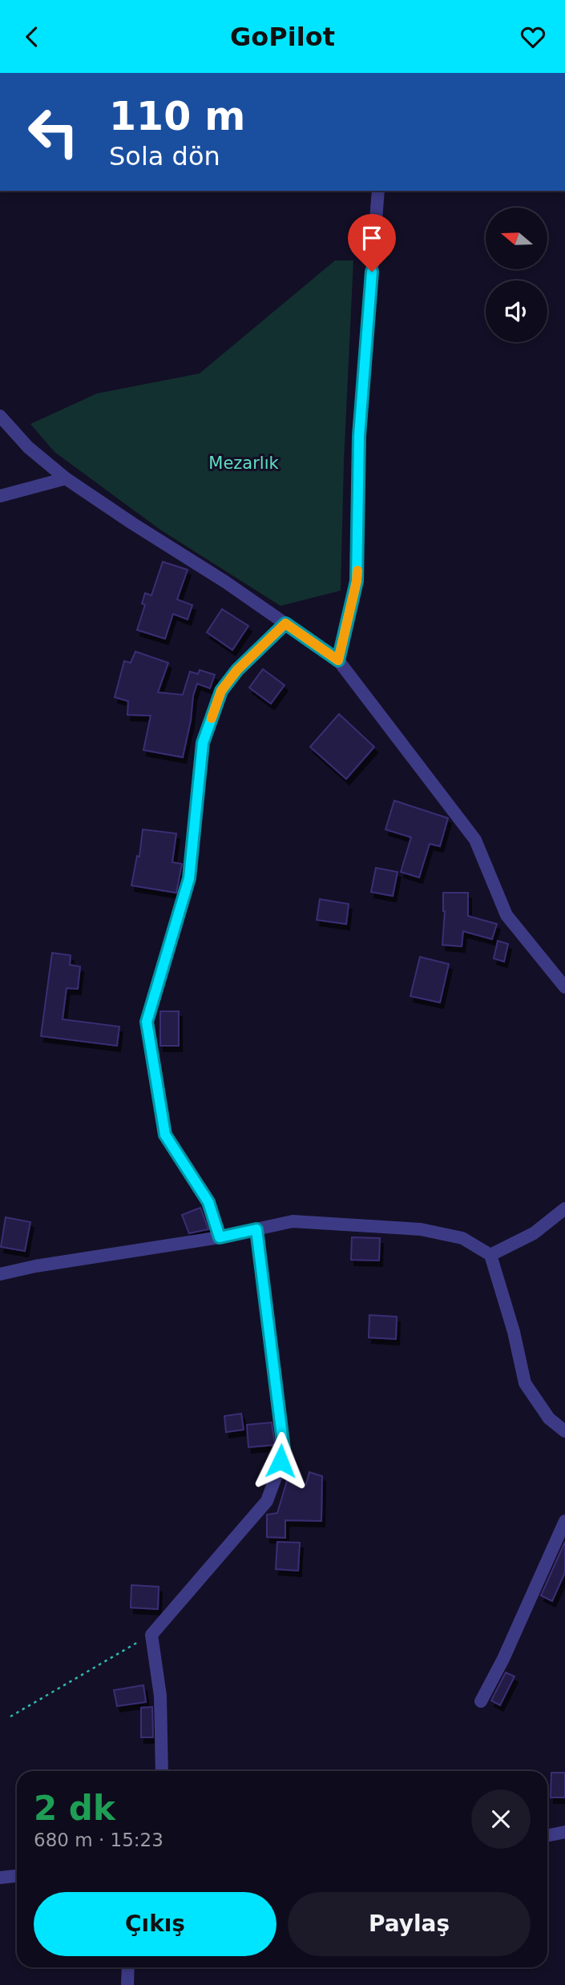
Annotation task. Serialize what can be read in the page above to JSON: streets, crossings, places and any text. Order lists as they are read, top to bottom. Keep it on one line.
{"parks":["Mezarlık"],"north":"left","page":{"header":"GoPilot","turn":["110 m","Sola dön"],"heading":["2 dk","680 m · 15:23"],"buttons":["Çıkış","Paylaş"]}}
